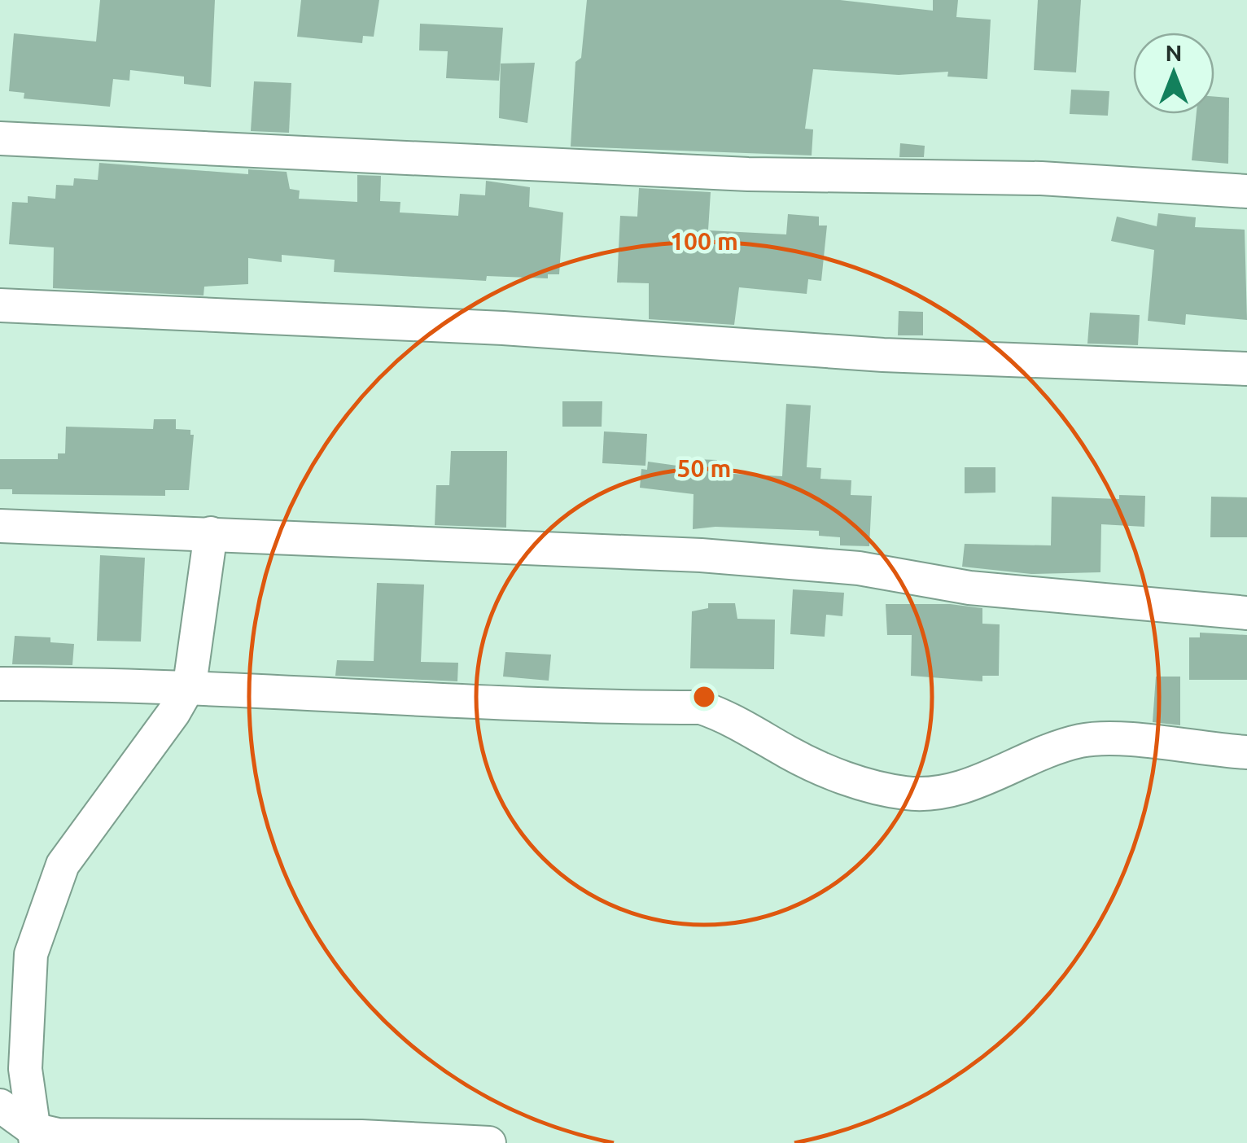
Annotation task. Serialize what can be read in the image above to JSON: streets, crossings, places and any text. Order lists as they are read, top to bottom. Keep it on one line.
{"north":"top","rings":["100 m","50 m"]}
